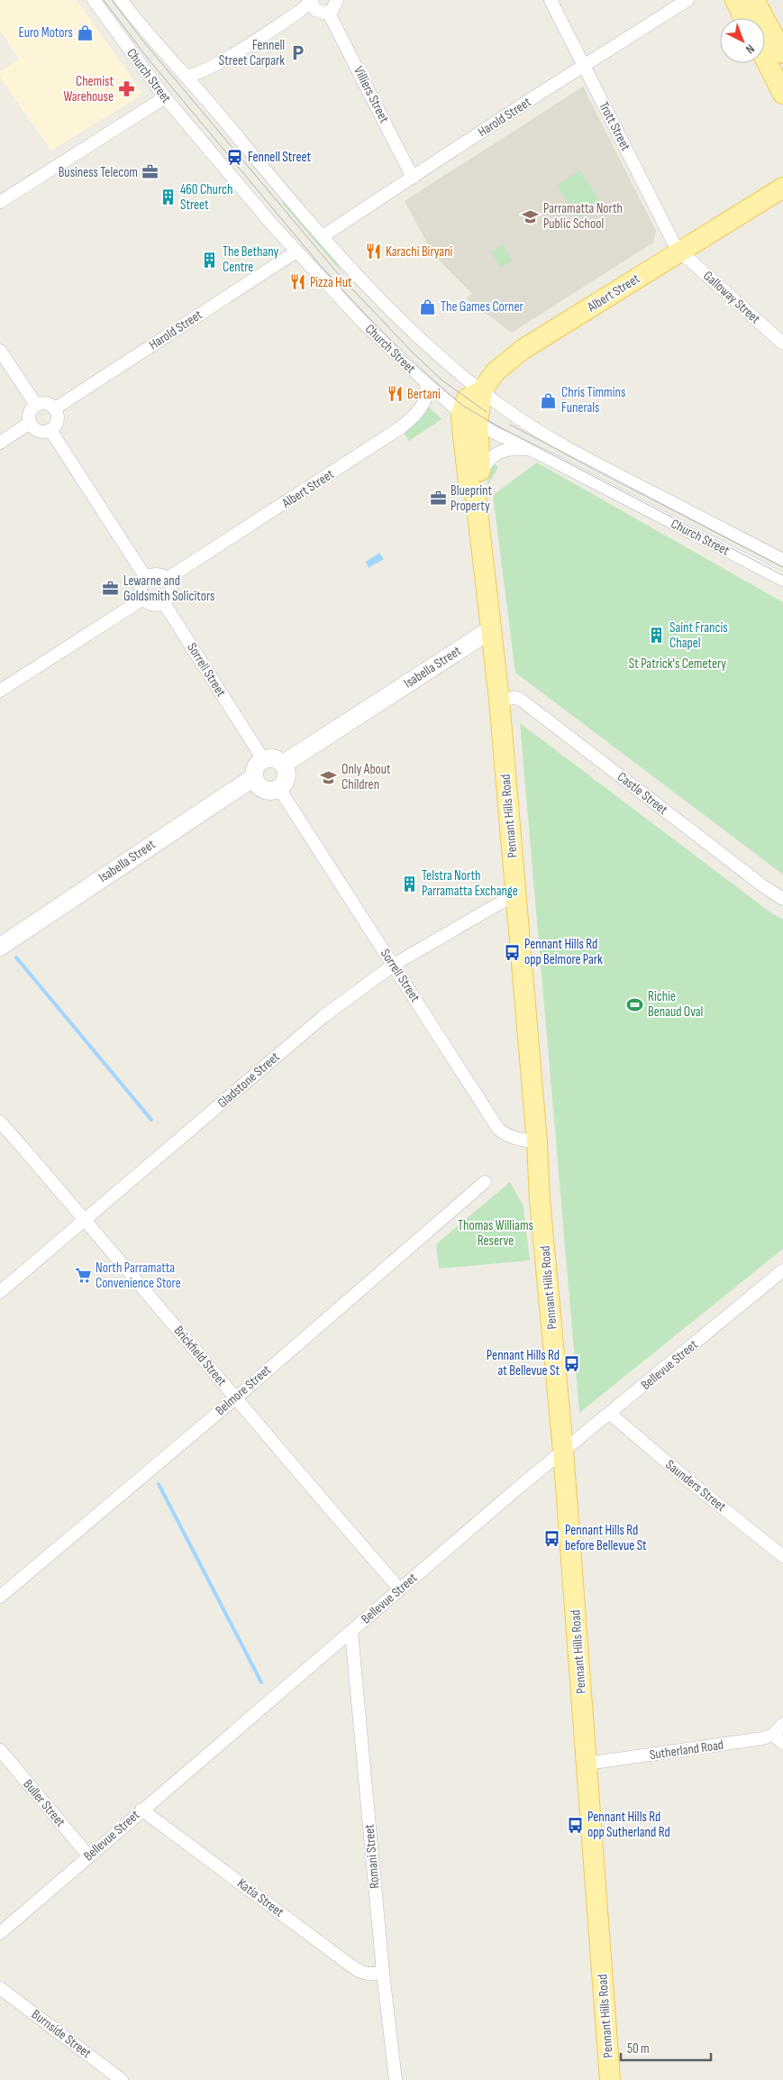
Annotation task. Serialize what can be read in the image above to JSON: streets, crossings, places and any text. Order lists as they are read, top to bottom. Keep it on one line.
{"streets":{"main road":["Albert Street","Pennant Hills Road"],"street":["Church Street","Villiers Street","Harold Street","Trott Street","Galloway Street","Isabella Street","Sorrell Street","Castle Street","Gladstone Street","Brickfield Street","Bellevue Street","Belmore Street","Saunders Street","Sutherland Road","Buller Street","Romani Street","Katia Street","Burnside Street"]},"crossings":[["Church Street","Harold Street"],["Church Street","Albert Street"],["Church Street","Pennant Hills Road"],["Villiers Street","Harold Street"],["Harold Street","Trott Street"],["Trott Street","Albert Street"],["Trott Street","Galloway Street"],["Albert Street","Galloway Street"],["Albert Street","Sorrell Street"],["Albert Street","Pennant Hills Road"],["Isabella Street","Sorrell Street"],["Isabella Street","Pennant Hills Road"],["Sorrell Street","Pennant Hills Road"],["Sorrell Street","Gladstone Street"],["Castle Street","Pennant Hills Road"],["Pennant Hills Road","Gladstone Street"],["Pennant Hills Road","Bellevue Street"],["Pennant Hills Road","Sutherland Road"],["Gladstone Street","Brickfield Street"],["Brickfield Street","Bellevue Street"],["Brickfield Street","Belmore Street"],["Bellevue Street","Saunders Street"],["Bellevue Street","Buller Street"],["Bellevue Street","Romani Street"],["Bellevue Street","Katia Street"],["Romani Street","Katia Street"]],"parks":["St Patrick's Cemetery","Thomas Williams Reserve"],"places":{"shop":["Euro Motors","The Games Corner","Chris Timmins Funerals"],"parking":["Fennell Street Carpark"],"pharmacy":["Chemist Warehouse"],"station":["Fennell Street"],"office":["Business Telecom","Blueprint Property","Lewarne and Goldsmith Solicitors"],"building":["460 Church Street","The Bethany Centre","Saint Francis Chapel","Telstra North Parramatta Exchange"],"school or university":["Parramatta North Public School","Only About Children"],"restaurant":["Karachi Biryani","Pizza Hut","Bertani"],"bus stop":["Pennant Hills Rd opp Belmore Park","Pennant Hills Rd at Bellevue St","Pennant Hills Rd before Bellevue St","Pennant Hills Rd opp Sutherland Rd"],"sports":["Richie Benaud Oval"],"supermarket":["North Parramatta Convenience Store"]},"scale_bar":"50 m","north":"bottom right"}
